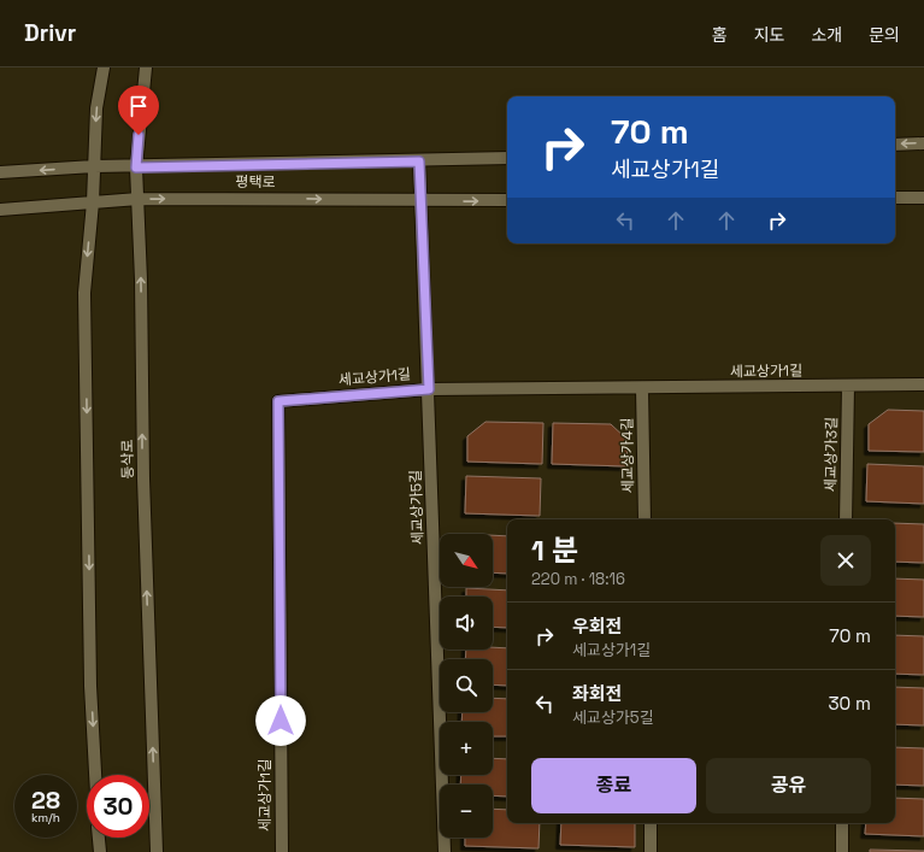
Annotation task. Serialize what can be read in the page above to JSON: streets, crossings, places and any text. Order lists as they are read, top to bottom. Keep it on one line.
{"streets":{"street":["평택로","세교상가1길","세교상가3길","세교상가4길","동삭로","세교상가5길"]},"crossings":[["평택로","동삭로"],["평택로","세교상가5길"],["세교상가1길","세교상가3길"],["세교상가1길","세교상가4길"],["세교상가1길","세교상가5길"]],"north":"bottom right","page":{"header":"Drivr","nav":["홈","지도","소개","문의"],"turn":["70 m","세교상가1길"],"heading":["1 분","220 m · 18:16"],"map_buttons":["+","−"],"list":[{"name":"우회전","note":"세교상가1길","value":"70 m"},{"name":"좌회전","note":"세교상가5길","value":"30 m"}],"buttons":["종료","공유"],"speed":"28 km/h","limit":"30"}}
